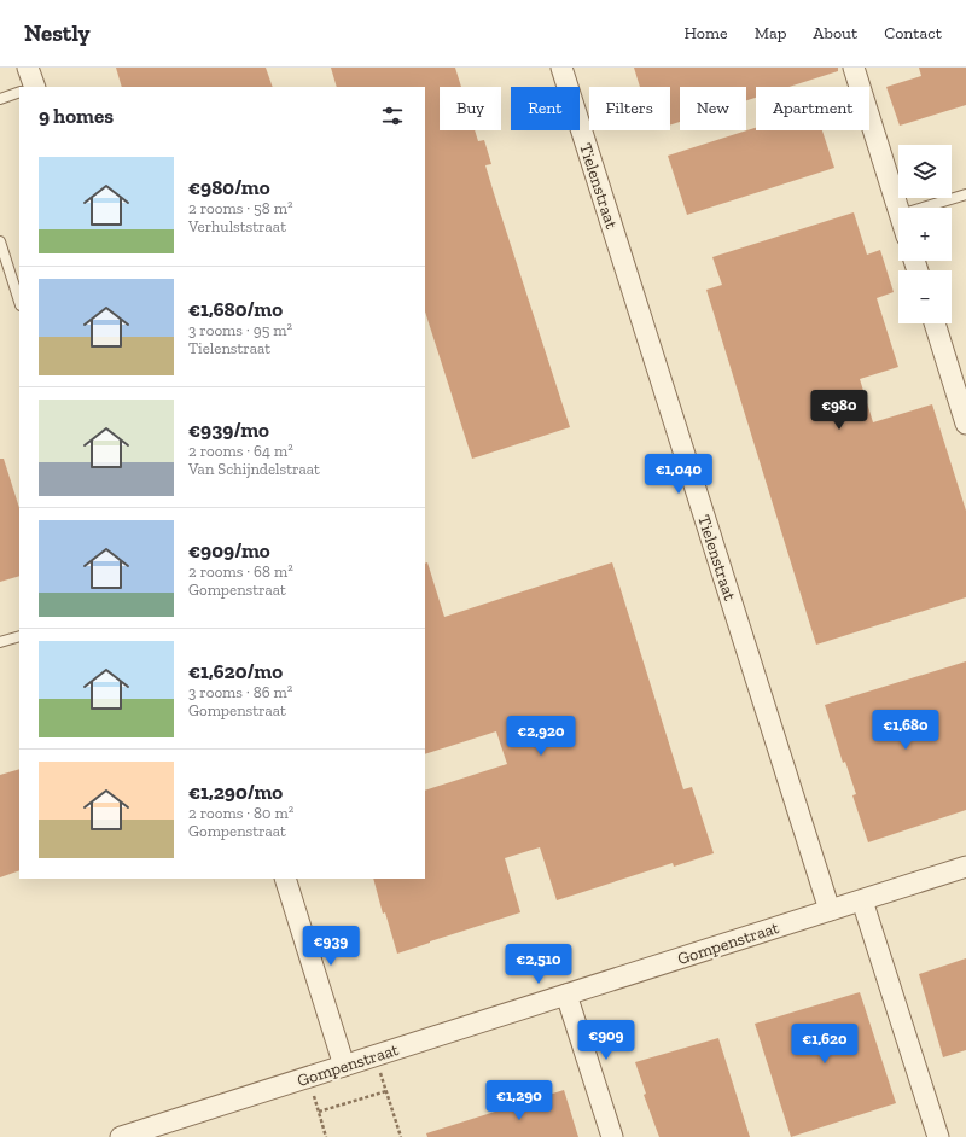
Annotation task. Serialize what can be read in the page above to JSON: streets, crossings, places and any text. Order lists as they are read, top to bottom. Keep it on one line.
{"streets":{"street":["Tielenstraat","Gompenstraat"]},"crossings":[["Tielenstraat","Gompenstraat"]],"page":{"header":"Nestly","nav":["Home","Map","About","Contact"],"chip":["Buy","Rent","Filters","New","Apartment"],"heading":"9 homes","map_buttons":["+","−"],"list":[{"name":"€980/mo","note":"2 rooms · 58 m² · Verhulststraat"},{"name":"€1,680/mo","note":"3 rooms · 95 m² · Tielenstraat"},{"name":"€939/mo","note":"2 rooms · 64 m² · Van Schijndelstraat"},{"name":"€909/mo","note":"2 rooms · 68 m² · Gompenstraat"},{"name":"€1,620/mo","note":"3 rooms · 86 m² · Gompenstraat"},{"name":"€1,290/mo","note":"2 rooms · 80 m² · Gompenstraat"}],"price":["€980","€1,040","€1,680","€2,920","€939","€2,510","€909","€1,620","€1,290"]}}
